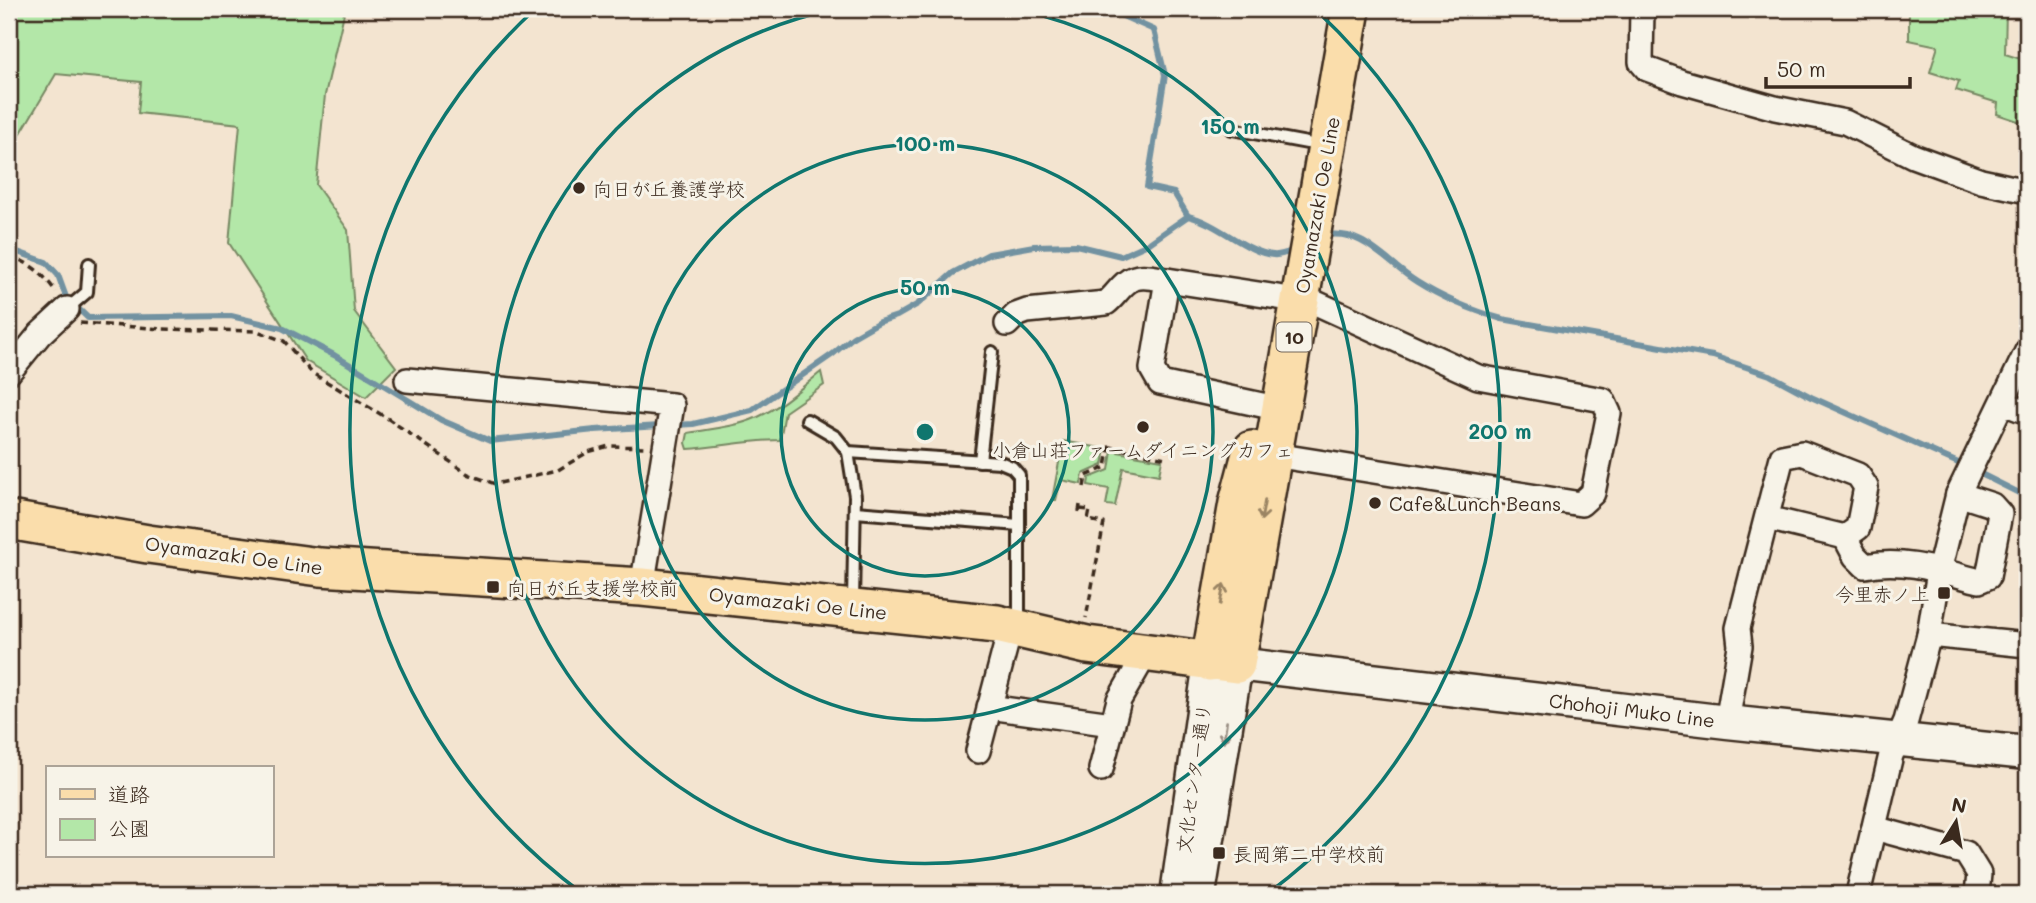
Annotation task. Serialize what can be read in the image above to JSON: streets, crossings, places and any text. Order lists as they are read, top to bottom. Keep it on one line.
{"streets":{"main road":["Oyamazaki Oe Line","10","Chohoji Muko Line","文化センター通り"]},"crossings":[["Oyamazaki Oe Line","Chohoji Muko Line"],["Oyamazaki Oe Line","文化センター通り"],["Chohoji Muko Line","文化センター通り"]],"places":{"other":["向日が丘養護学校","小倉山荘ファームダイニングカフェ","Cafe&Lunch Beans"],"transit":["向日が丘支援学校前","今里赤ノ上","長岡第二中学校前"]},"legend":["道路","公園"],"scale_bar":"50 m","north":"top","rings":["150 m","100 m","50 m","200 m"]}
